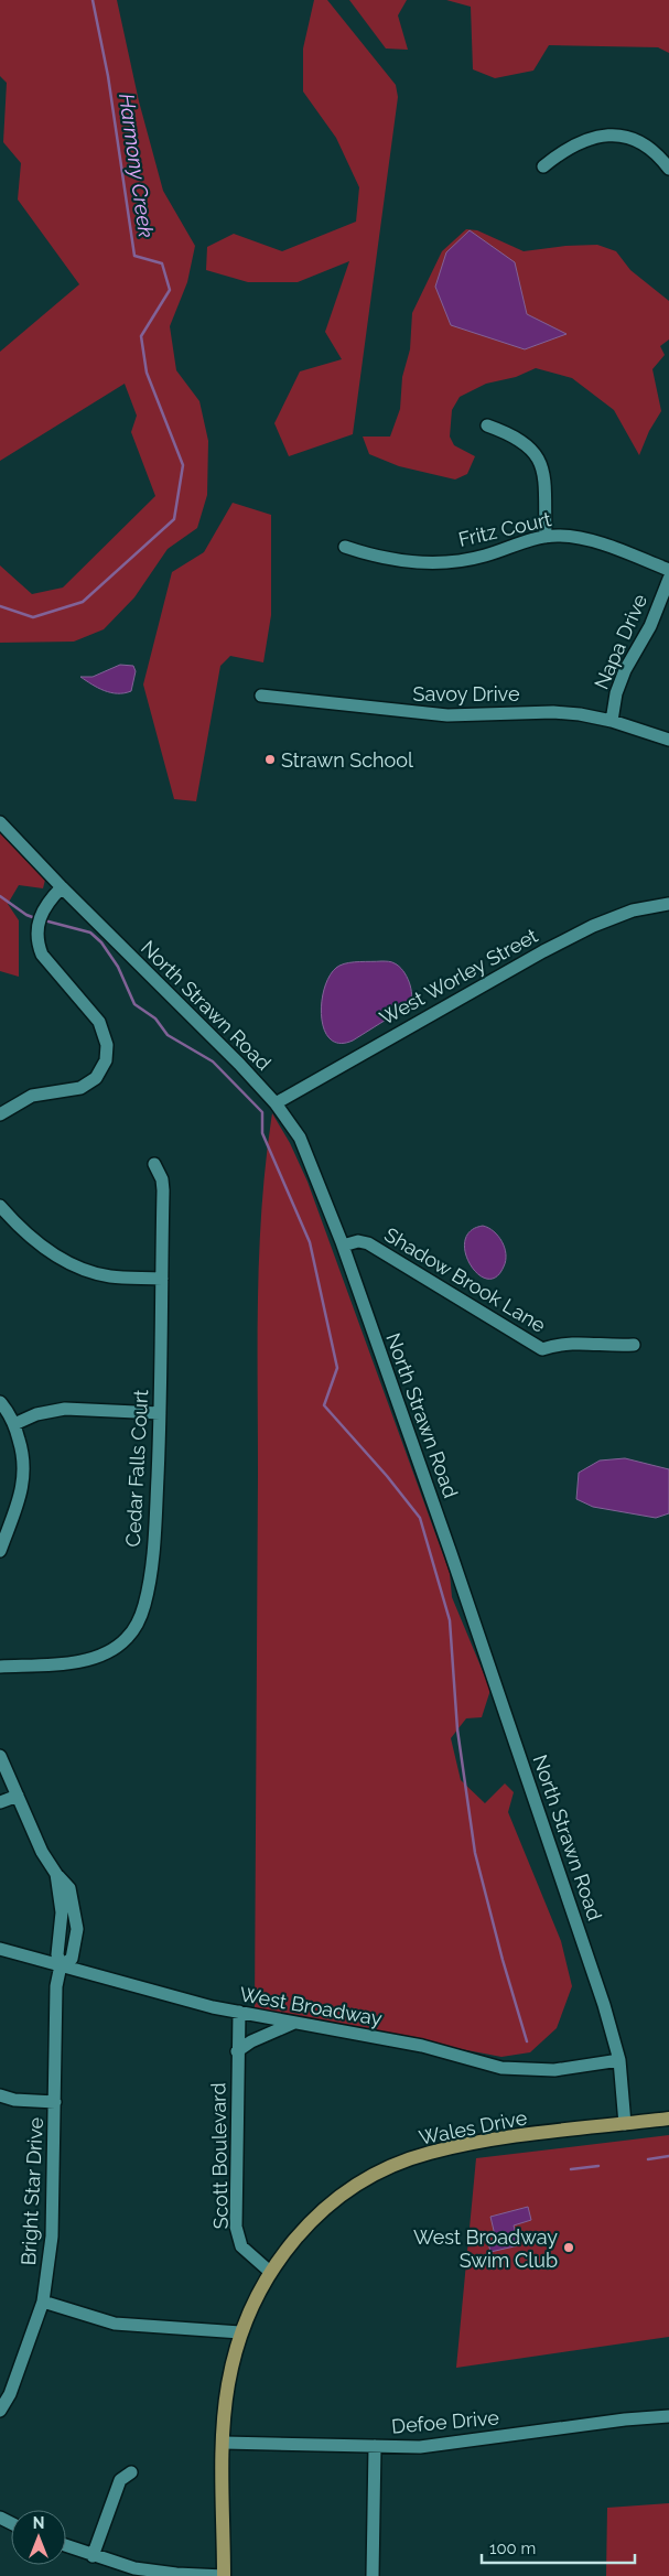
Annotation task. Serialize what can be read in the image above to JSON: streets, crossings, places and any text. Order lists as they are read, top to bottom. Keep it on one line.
{"streets":{"main road":["Wales Drive"],"street":["Fritz Court","Napa Drive","Savoy Drive","West Worley Street","North Strawn Road","Shadow Brook Lane","Cedar Falls Court","West Broadway","Scott Boulevard","Bright Star Drive","Defoe Drive"]},"crossings":[["Napa Drive","Savoy Drive"],["West Worley Street","North Strawn Road"],["North Strawn Road","Shadow Brook Lane"],["North Strawn Road","West Broadway"],["North Strawn Road","Wales Drive"],["West Broadway","Scott Boulevard"],["West Broadway","Bright Star Drive"],["Wales Drive","Scott Boulevard"]],"water":["Harmony Creek"],"places":["Strawn School","West Broadway Swim Club"],"scale_bar":"100 m","north":"top"}
